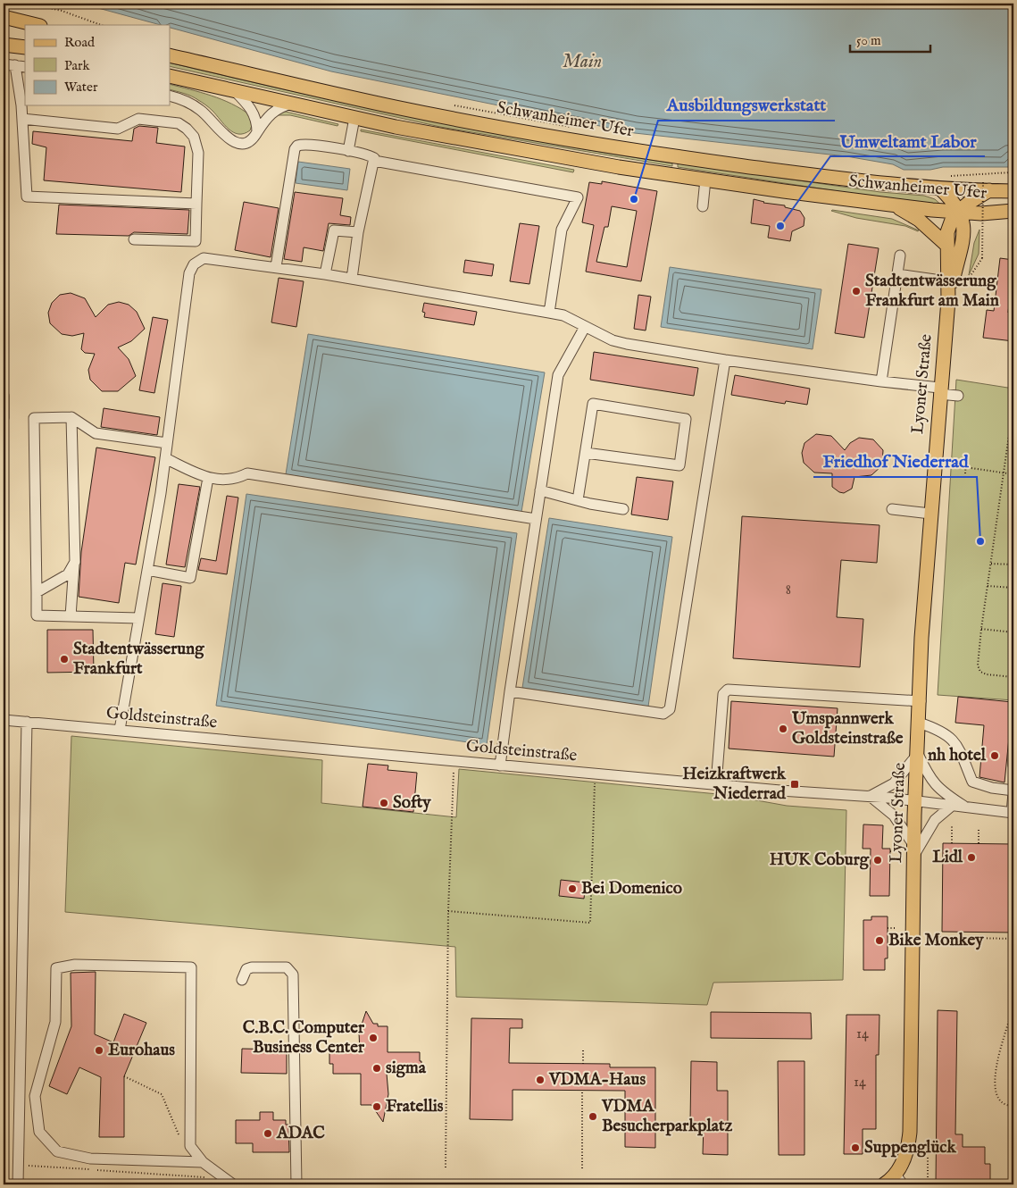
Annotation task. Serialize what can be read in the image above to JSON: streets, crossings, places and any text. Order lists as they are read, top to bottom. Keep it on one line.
{"streets":{"main road":["Schwanheimer Ufer","Lyoner Straße"],"street":["Goldsteinstraße"]},"crossings":[["Schwanheimer Ufer","Lyoner Straße"],["Lyoner Straße","Goldsteinstraße"]],"water":["Main"],"places":{"other":["Ausbildungswerkstatt","Umweltamt Labor","Stadtentwässerung Frankfurt am Main","Friedhof Niederrad","Stadtentwässerung Frankfurt","Umspannwerk Goldsteinstraße","nh hotel","Softy","Lidl","HUK Coburg","Bei Domenico","Bike Monkey","C.B.C. Computer Business Center","Eurohaus","sigma","VDMA-Haus","Fratellis","VDMA Besucherparkplatz","ADAC","Suppenglück"],"transit":["Heizkraftwerk Niederrad"]},"house_numbers":["8","14","14"],"legend":["Road","Park","Water"],"scale_bar":"50 m"}
